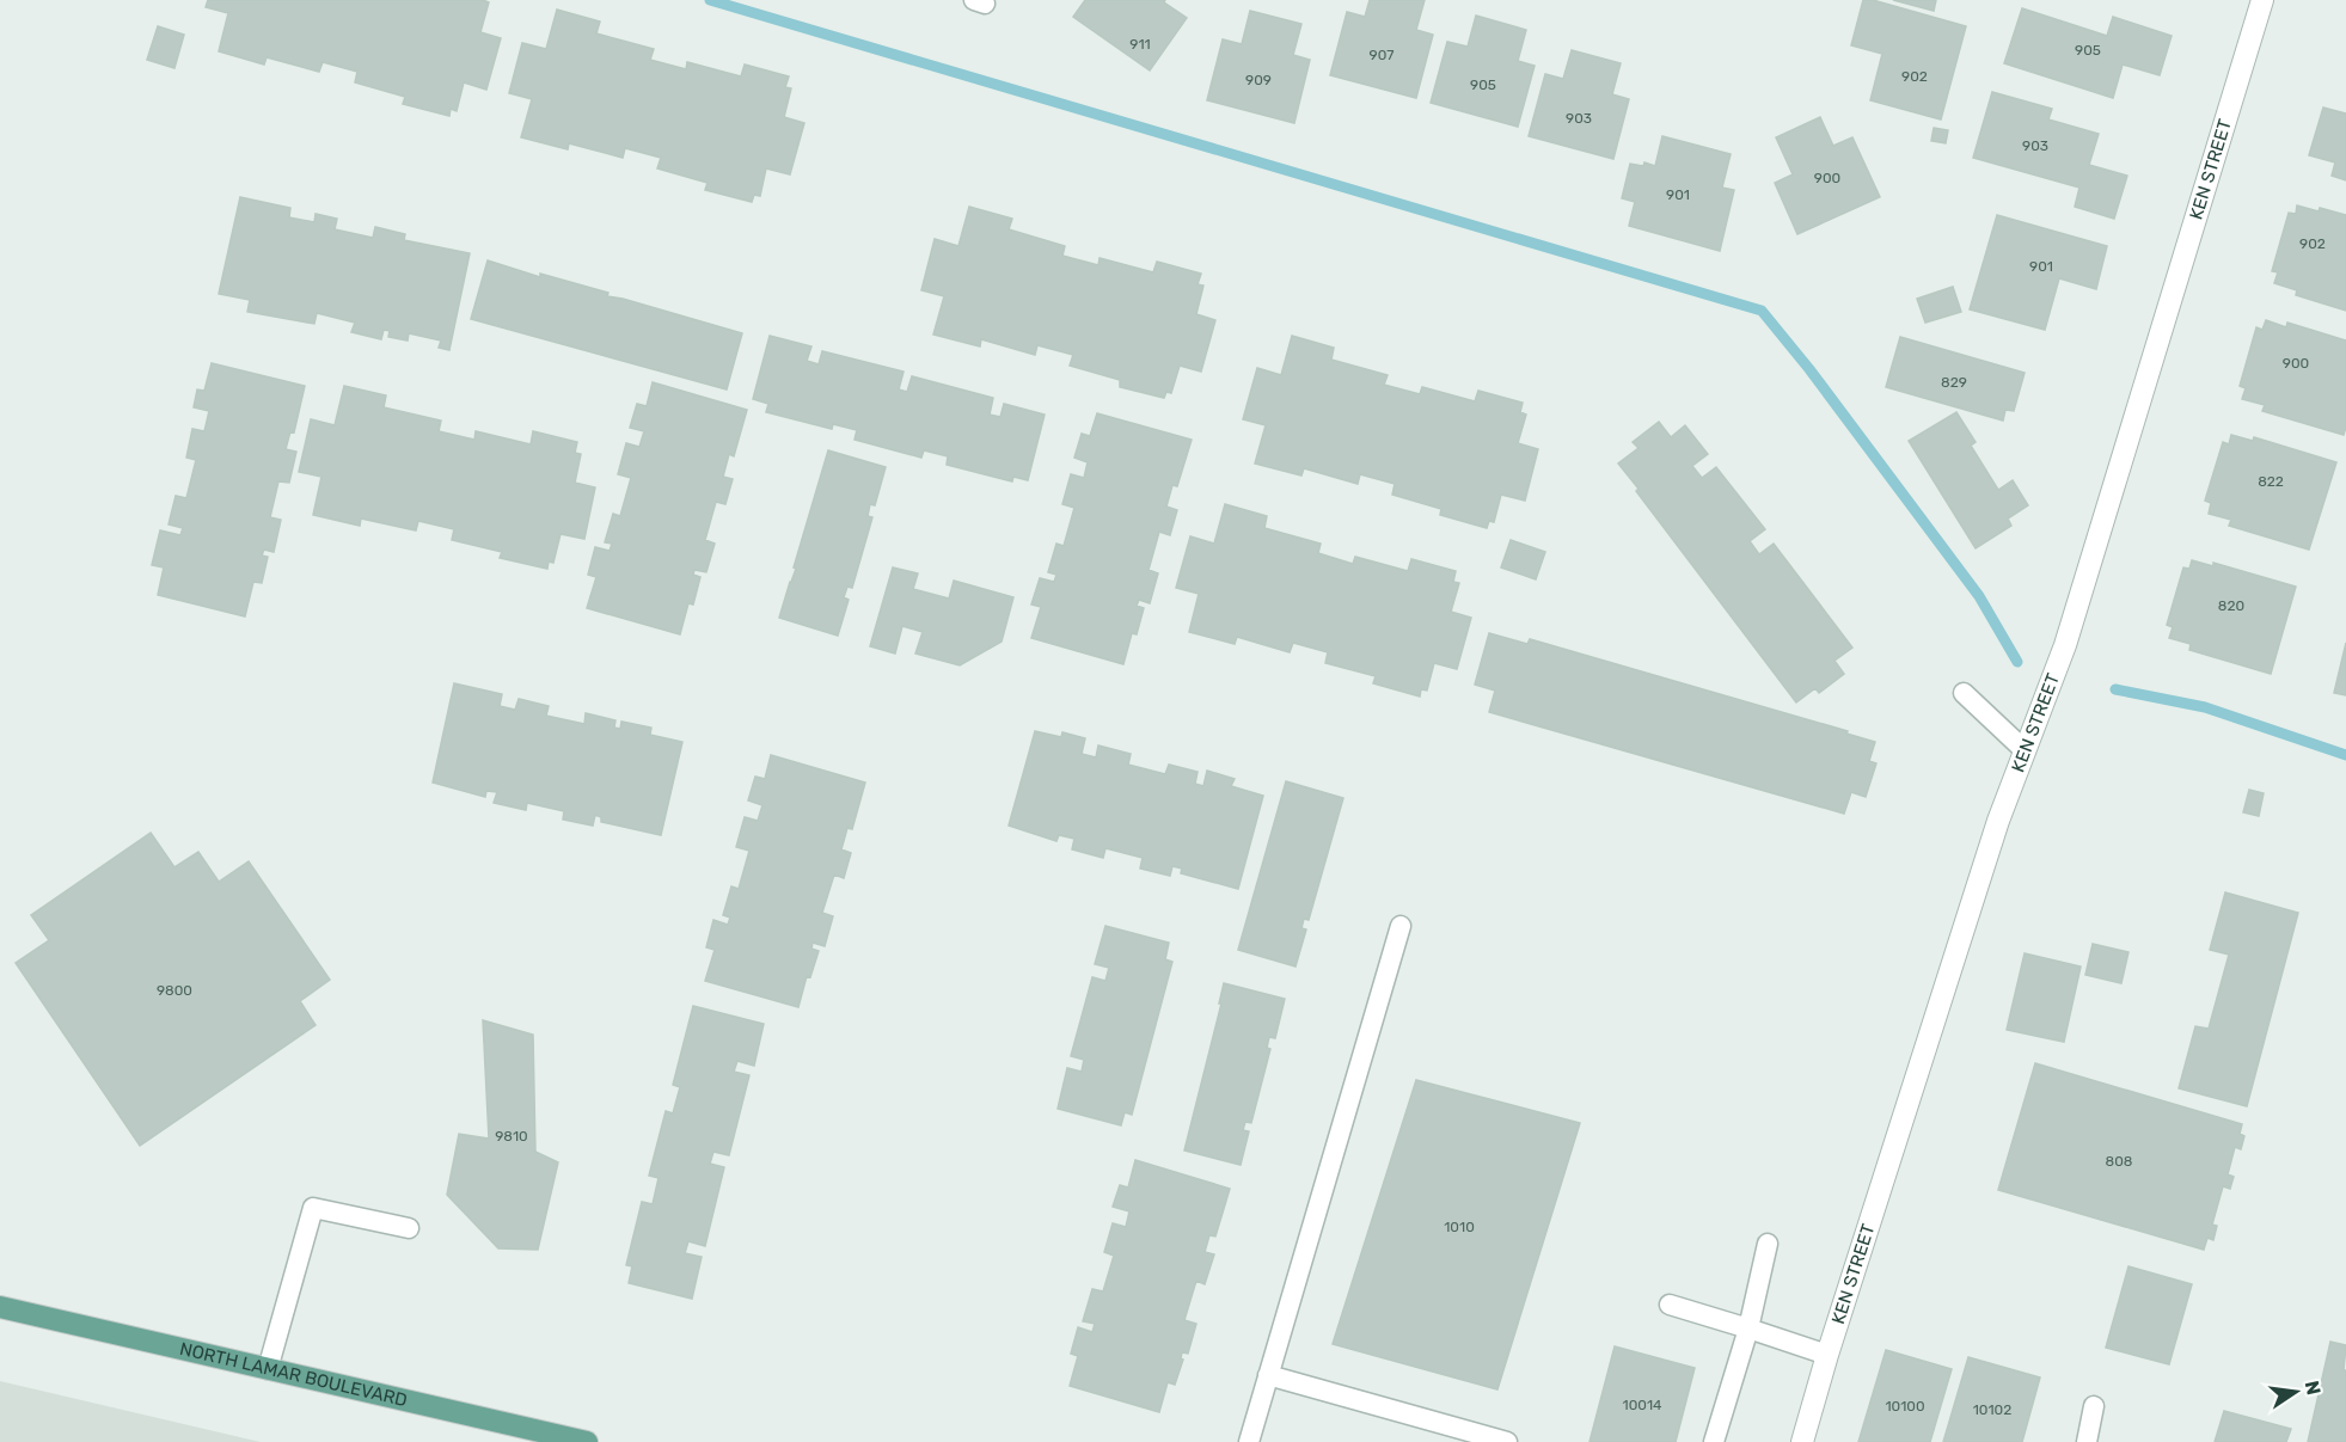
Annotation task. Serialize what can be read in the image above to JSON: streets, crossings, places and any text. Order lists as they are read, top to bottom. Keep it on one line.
{"streets":{"main road":["NORTH LAMAR BOULEVARD"],"street":["KEN STREET"]},"house_numbers":["911","905","907","902","909","905","903","903","900","901","902","901","900","829","822","820","9800","9810","808","1010","10014","10100","10102"],"north":"right"}
